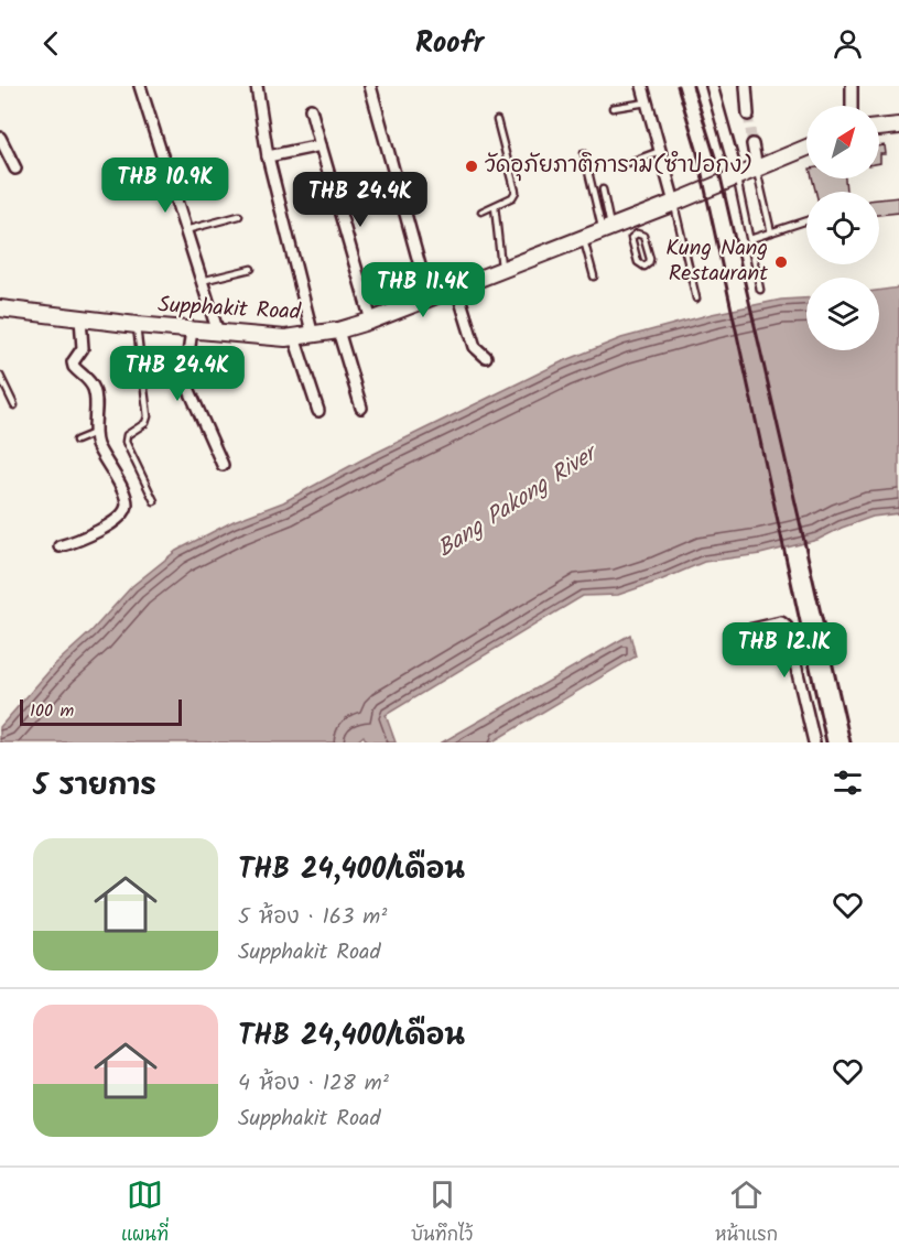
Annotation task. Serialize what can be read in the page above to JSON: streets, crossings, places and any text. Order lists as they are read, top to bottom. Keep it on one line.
{"streets":{"main road":["Supphakit Road"]},"water":["Bang Pakong River"],"places":["วัดอุภัยภาติการาม(ซำปอกง)","Kung Nang Restaurant"],"scale_bar":"100 m","north":"top right","page":{"header":"Roofr","price":["THB 10.9K","THB 24.4K","THB 11.4K","THB 24.4K","THB 12.1K"],"scale":"100 m","heading":"5 รายการ","list":[{"name":"THB 24,400/เดือน","note":"5 ห้อง · 163 m² · Supphakit Road"},{"name":"THB 24,400/เดือน","note":"4 ห้อง · 128 m² · Supphakit Road"}],"tabs":["แผนที่","บันทึกไว้","หน้าแรก"]}}
